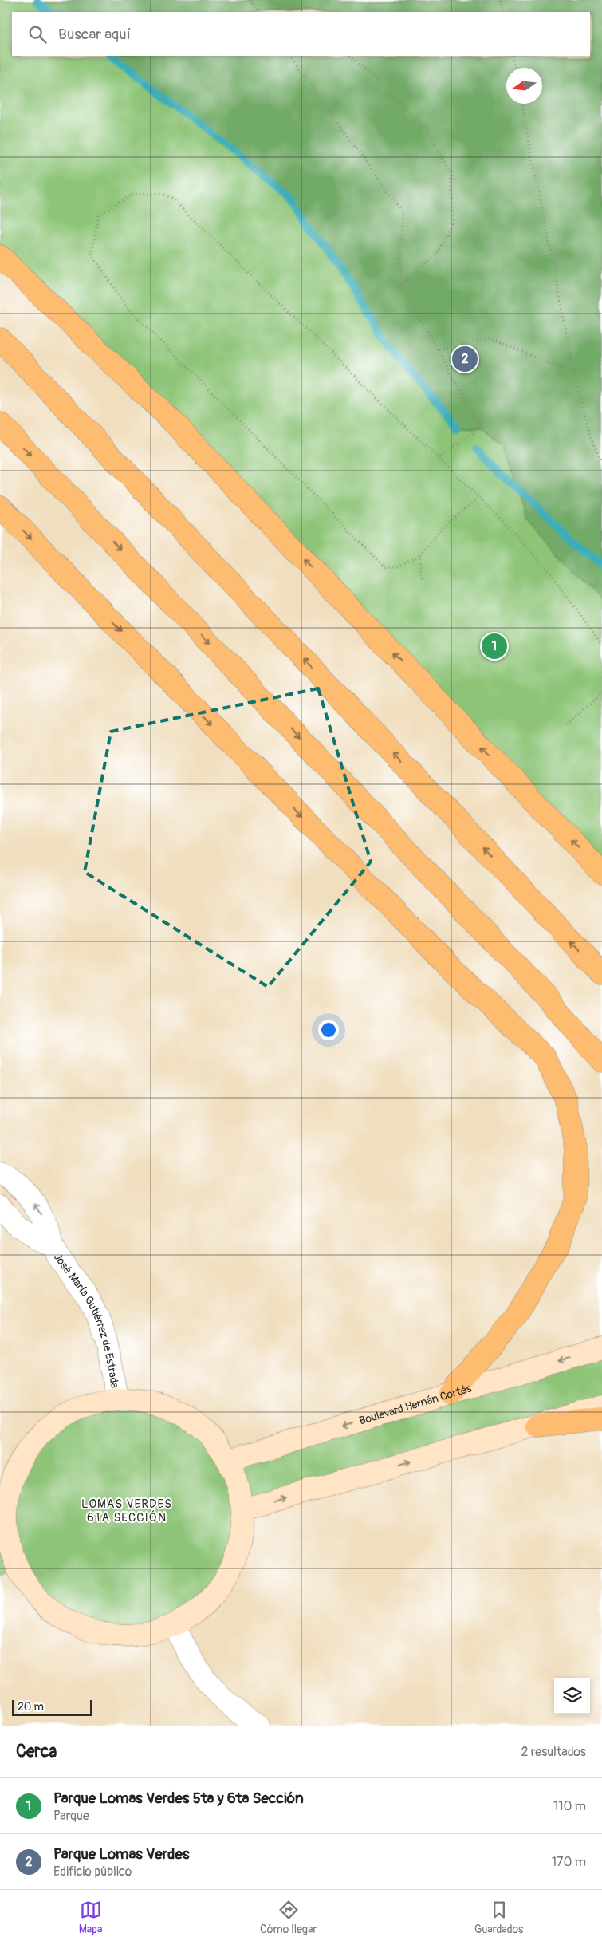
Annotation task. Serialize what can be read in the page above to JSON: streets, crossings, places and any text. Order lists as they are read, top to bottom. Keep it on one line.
{"streets":{"main road":["Boulevard Hernán Cortés"],"street":["José María Gutiérrez de Estrada"]},"districts":["LOMAS VERDES 6TA SECCIÓN"],"scale_bar":"20 m","north":"left","page":{"search":"Buscar aquí","pins":["2","1"],"scale":"20 m","heading":["Cerca","2 resultados"],"list":[{"mark":"1","name":"Parque Lomas Verdes 5ta y 6ta Sección","note":"Parque","value":"110 m"},{"mark":"2","name":"Parque Lomas Verdes","note":"Edificio público","value":"170 m"}],"nav":["Mapa","Cómo llegar","Guardados"]}}
